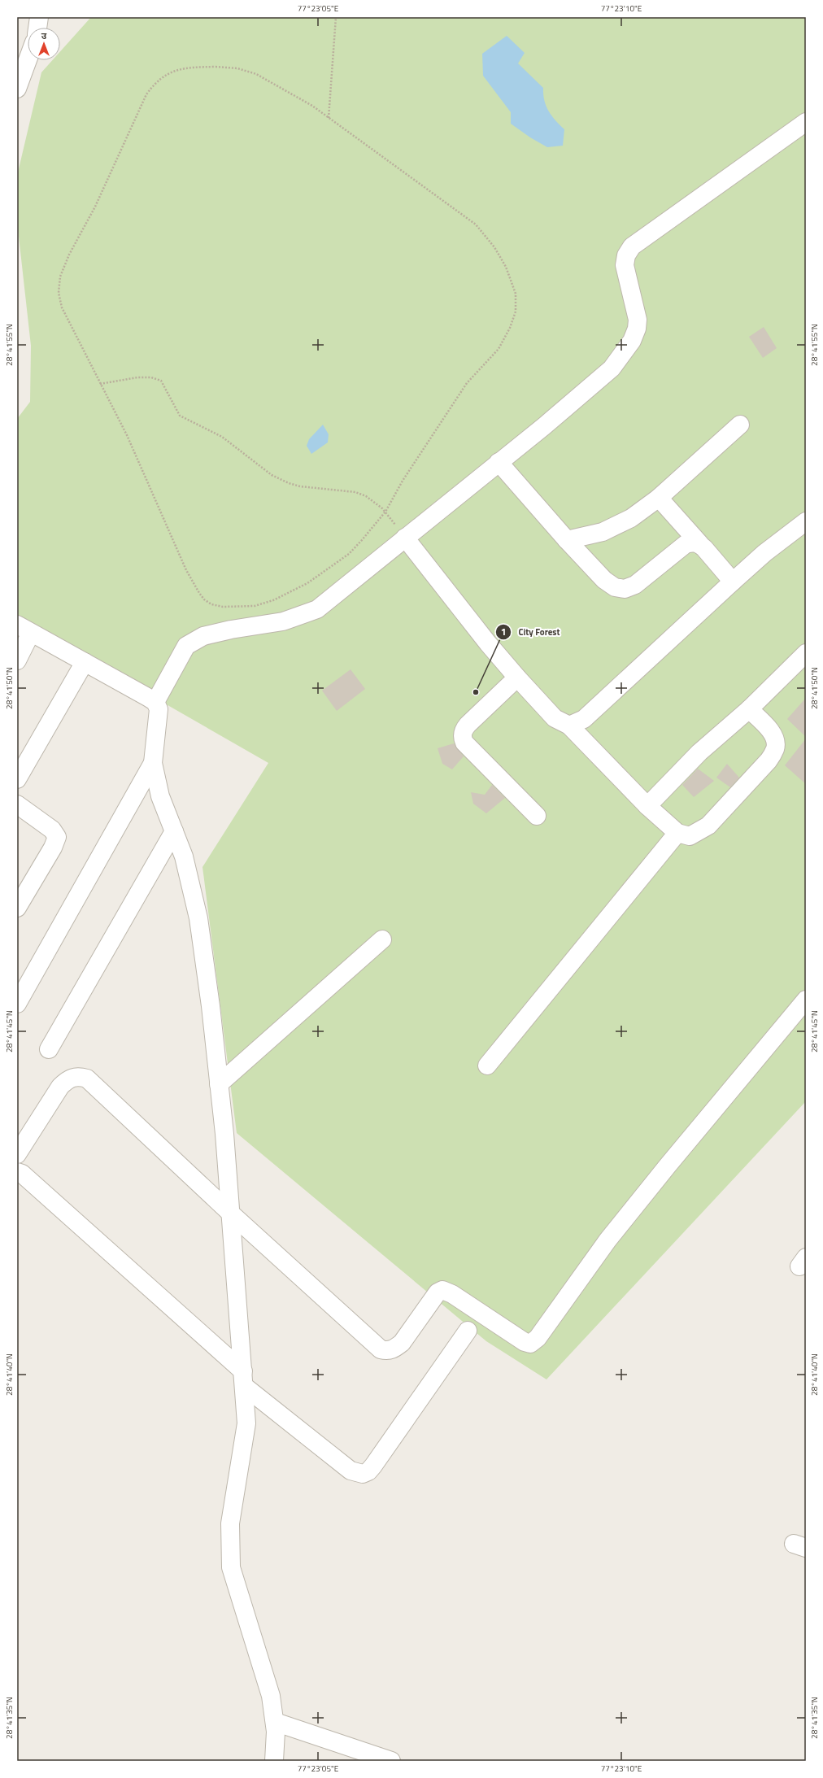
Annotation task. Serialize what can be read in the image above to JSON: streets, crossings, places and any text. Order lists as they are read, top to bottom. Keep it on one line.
{"places":["City Forest"],"north":"top","coordinates":["77°23'05\"E","77°23'10\"E","28°41'55\"N","28°41'50\"N","28°41'45\"N","28°41'40\"N","28°41'35\"N"]}
